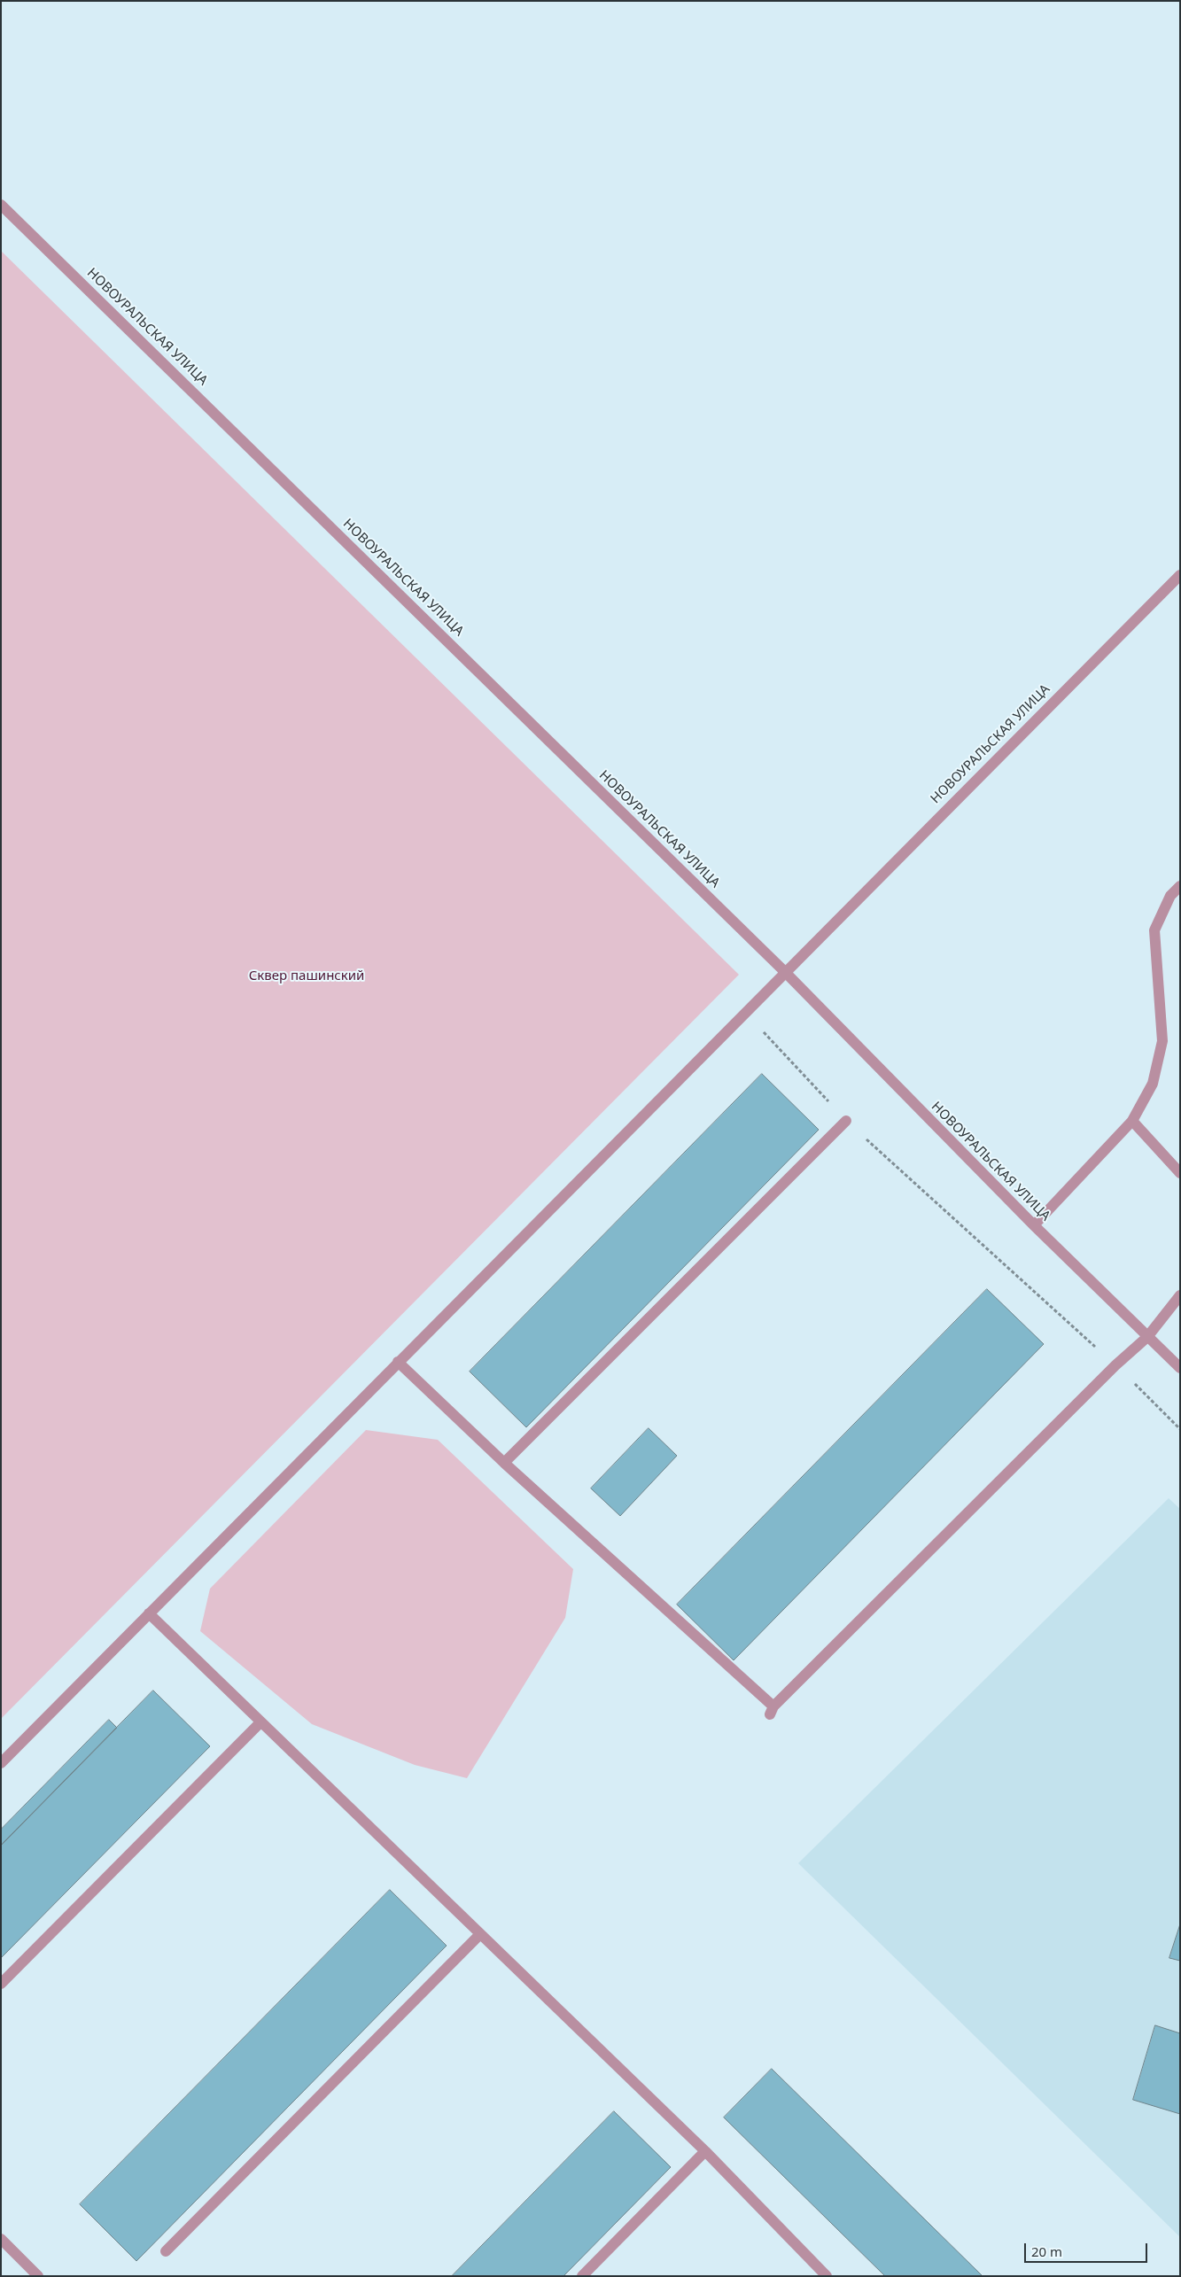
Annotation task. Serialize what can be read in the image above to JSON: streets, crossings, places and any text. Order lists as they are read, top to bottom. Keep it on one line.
{"streets":{"street":["НОВОУРАЛЬСКАЯ УЛИЦА"]},"parks":["Сквер пашинский"],"scale_bar":"20 m"}
